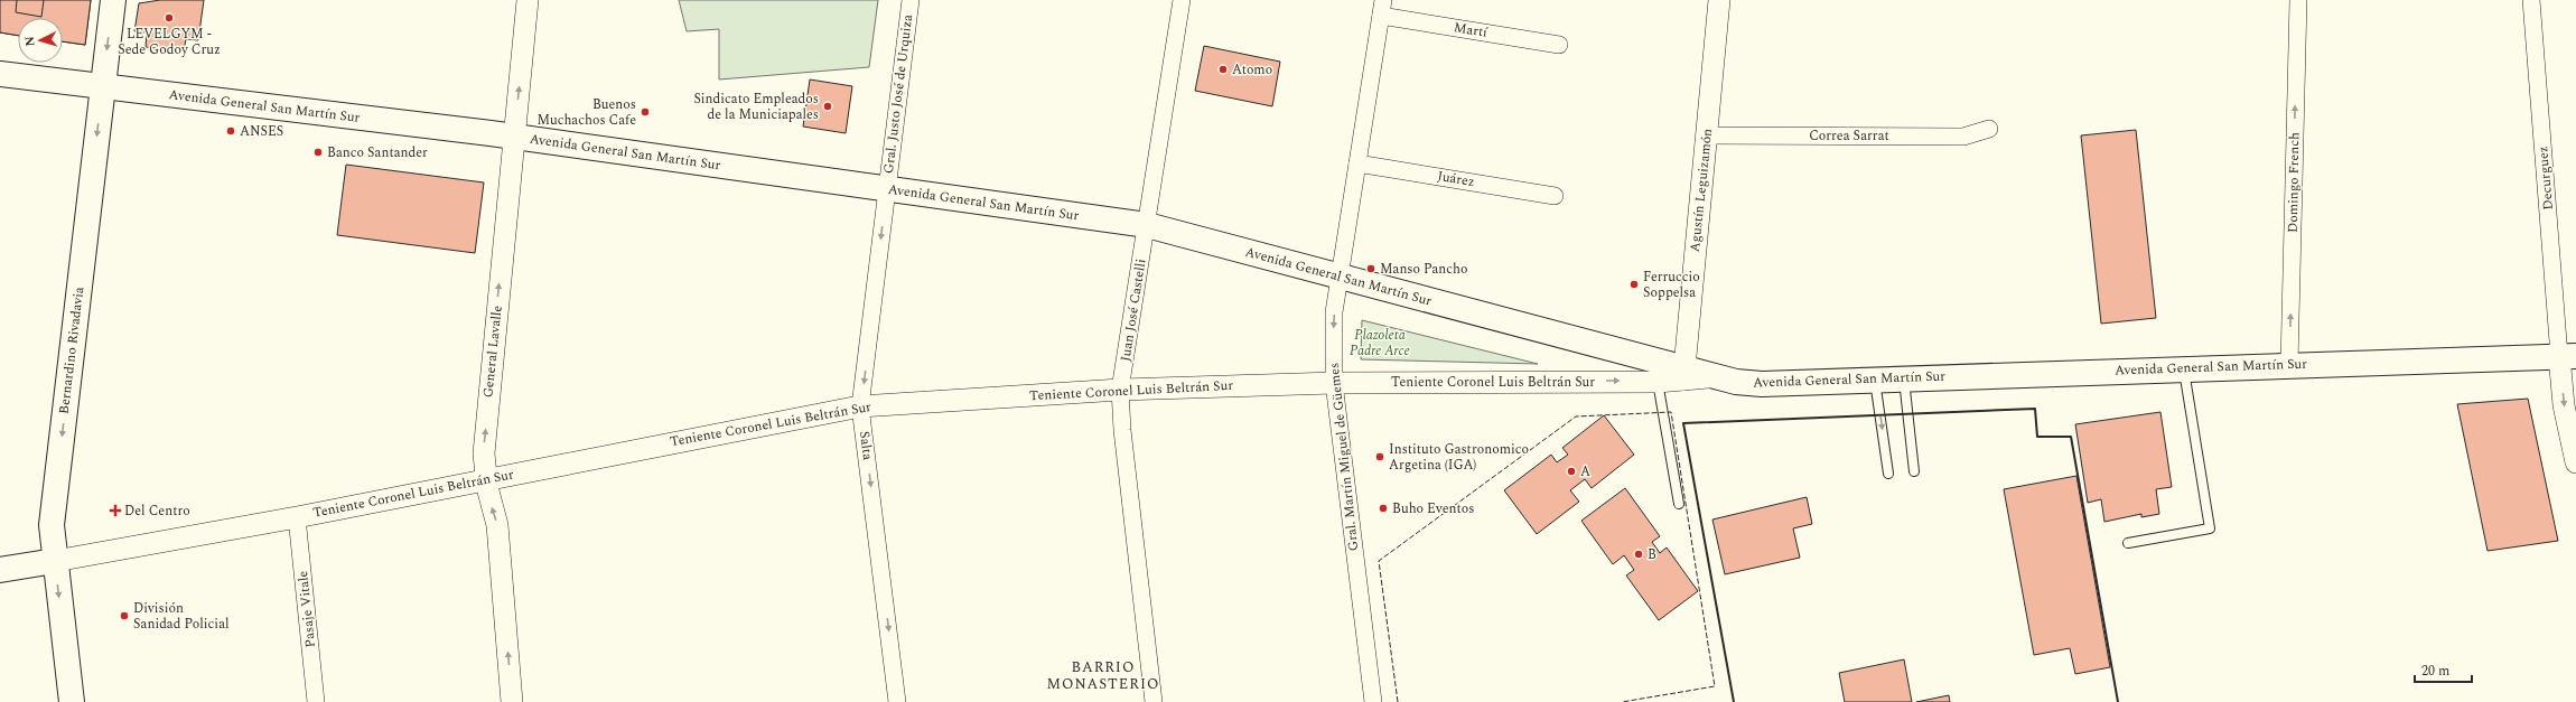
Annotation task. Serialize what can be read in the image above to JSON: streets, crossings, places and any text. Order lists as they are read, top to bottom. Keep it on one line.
{"streets":{"main road":["Avenida General San Martín Sur","Bernardino Rivadavia"],"street":["Martí","Gral. Justo José de Urquiza","Correa Sarrat","Decurguez","Juárez","Domingo French","Agustín Leguizamón","Juan José Castelli","General Lavalle","Teniente Coronel Luis Beltrán Sur","Salta","Gral. Martín Miguel de Güemes","Pasaje Vitale"]},"crossings":[["Martí","Gral. Martín Miguel de Güemes"],["Gral. Justo José de Urquiza","Avenida General San Martín Sur"],["Gral. Justo José de Urquiza","Salta"],["Avenida General San Martín Sur","Decurguez"],["Avenida General San Martín Sur","Domingo French"],["Avenida General San Martín Sur","Agustín Leguizamón"],["Avenida General San Martín Sur","Juan José Castelli"],["Avenida General San Martín Sur","Bernardino Rivadavia"],["Avenida General San Martín Sur","General Lavalle"],["Avenida General San Martín Sur","Teniente Coronel Luis Beltrán Sur"],["Avenida General San Martín Sur","Salta"],["Avenida General San Martín Sur","Gral. Martín Miguel de Güemes"],["Correa Sarrat","Agustín Leguizamón"],["Juárez","Gral. Martín Miguel de Güemes"],["Agustín Leguizamón","Teniente Coronel Luis Beltrán Sur"],["Juan José Castelli","Teniente Coronel Luis Beltrán Sur"],["Bernardino Rivadavia","Teniente Coronel Luis Beltrán Sur"],["General Lavalle","Teniente Coronel Luis Beltrán Sur"],["Teniente Coronel Luis Beltrán Sur","Salta"],["Teniente Coronel Luis Beltrán Sur","Gral. Martín Miguel de Güemes"],["Teniente Coronel Luis Beltrán Sur","Pasaje Vitale"]],"one_way":["Domingo French","Bernardino Rivadavia","General Lavalle","Salta"],"districts":["BARRIO MONASTERIO"],"parks":["Plazoleta Padre Arce"],"places":{"other":["LEVELGYM - Sede Godoy Cruz","Atomo","Sindicato Empleados de la Municiapales","Buenos Muchachos Cafe","ANSES","Banco Santander","Manso Pancho","Ferruccio Soppelsa","Instituto Gastronomico Argetina (IGA)","A","Buho Eventos","B","División Sanidad Policial"],"health":["Del Centro"]},"scale_bar":"20 m","north":"left"}
